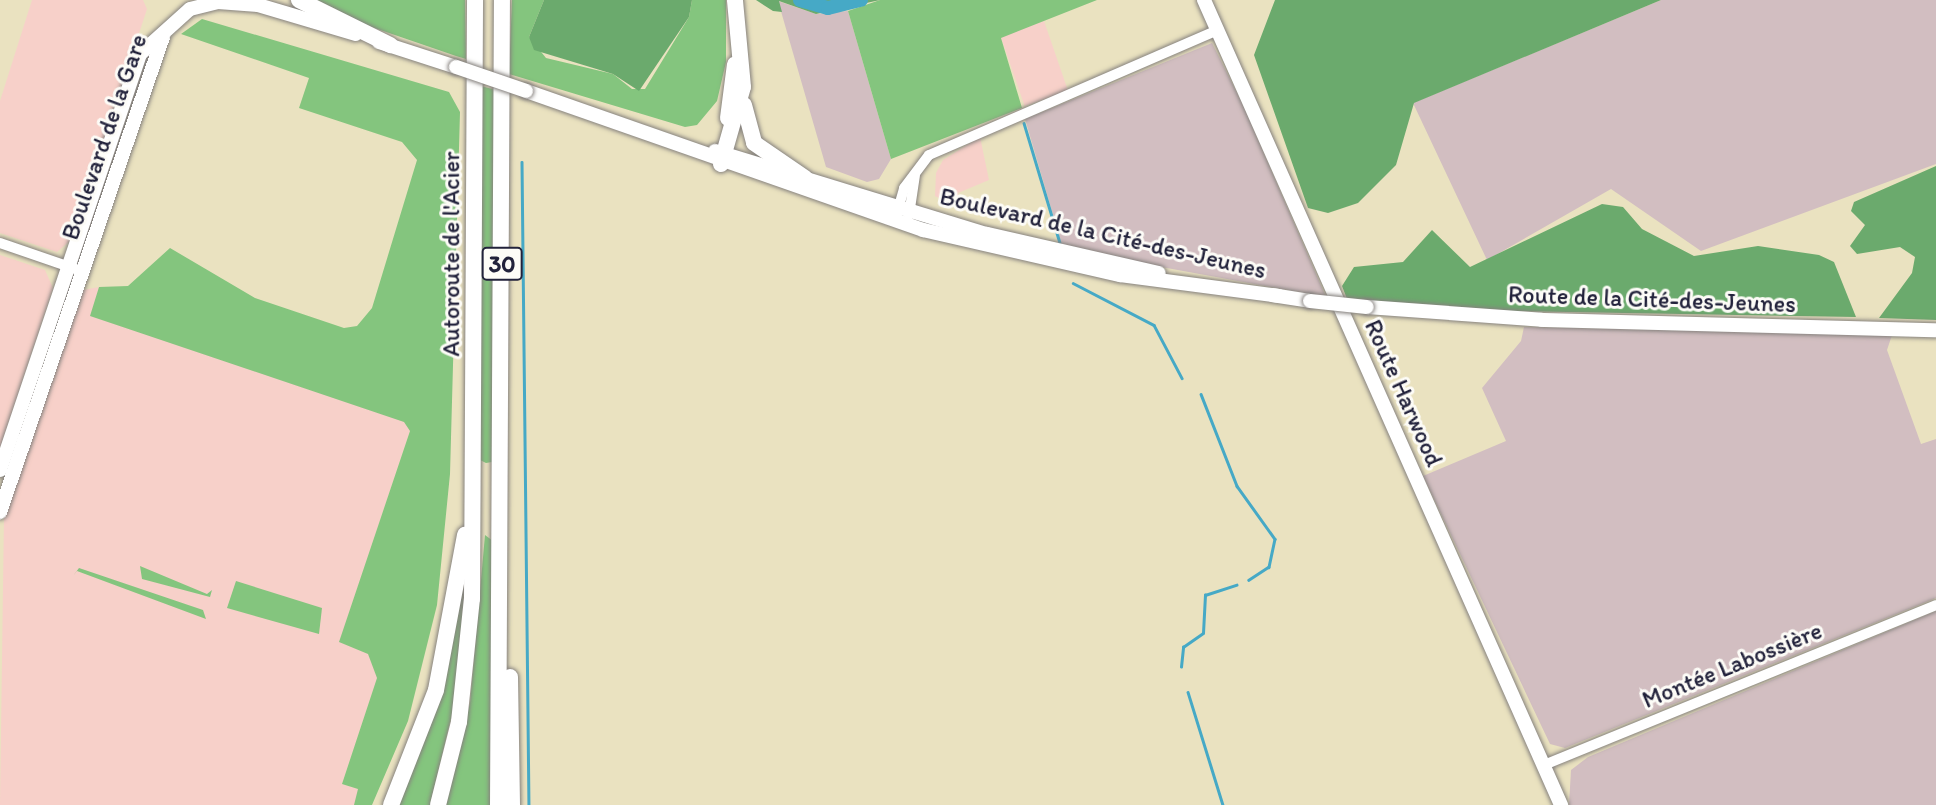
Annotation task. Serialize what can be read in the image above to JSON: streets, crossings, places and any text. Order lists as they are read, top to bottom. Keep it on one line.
{"streets":{"highway":["Autoroute de l'Acier","30"],"main road":["Boulevard de la Gare","Boulevard de la Cité-des-Jeunes","Route de la Cité-des-Jeunes","Route Harwood"],"street":["Montée Labossière"]},"crossings":[["Boulevard de la Gare","Boulevard de la Cité-des-Jeunes"],["Boulevard de la Cité-des-Jeunes","Route de la Cité-des-Jeunes"],["Route Harwood","Montée Labossière"]]}
